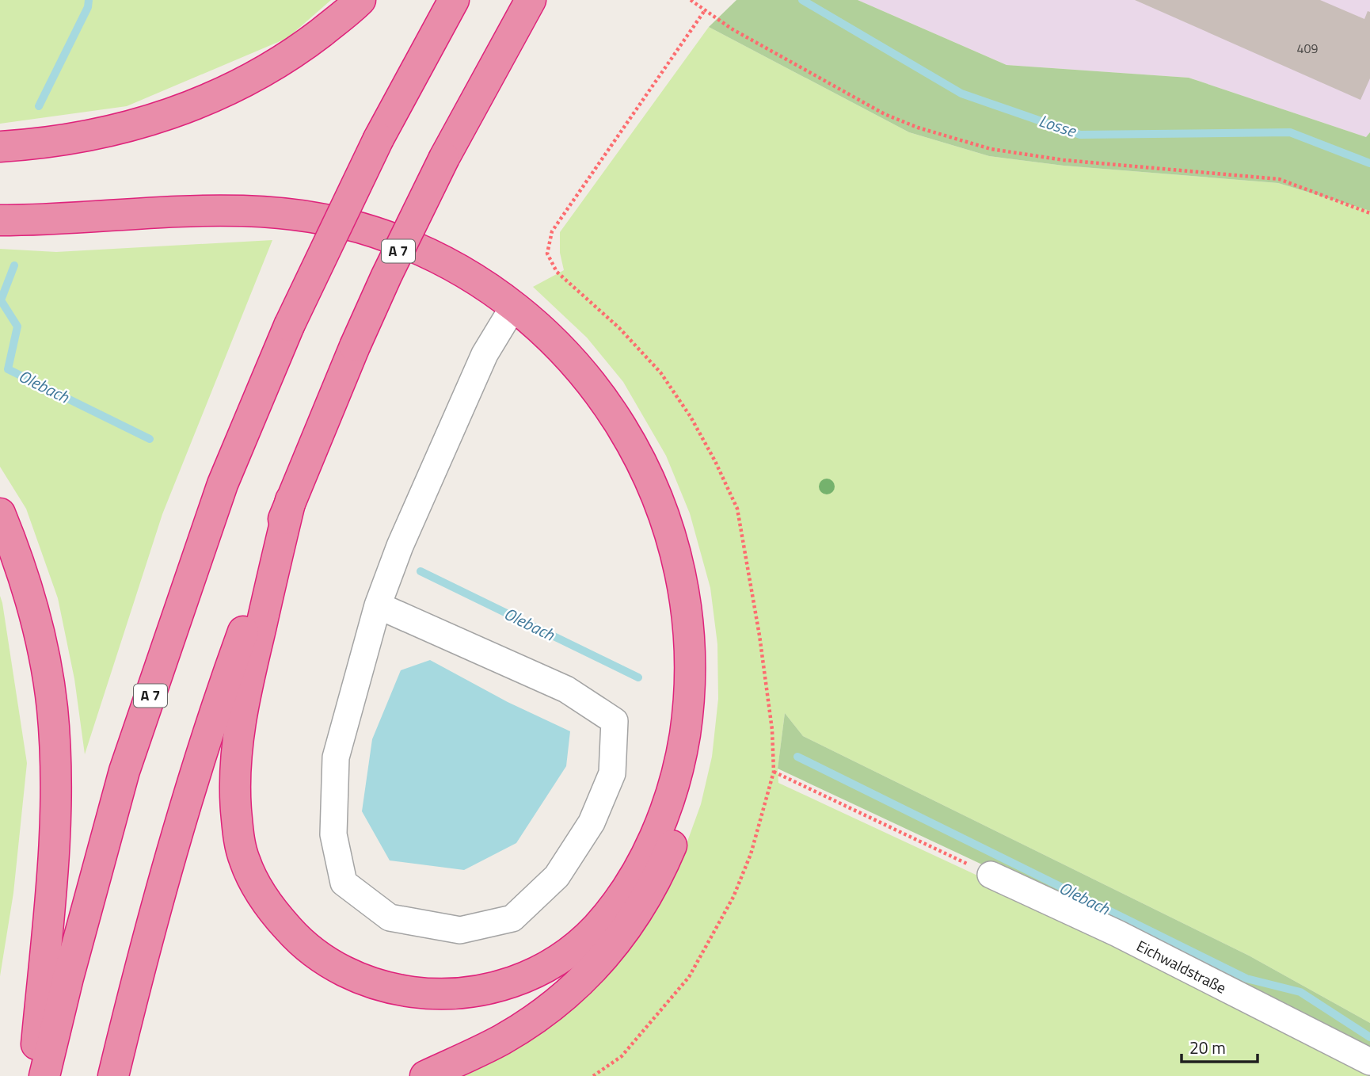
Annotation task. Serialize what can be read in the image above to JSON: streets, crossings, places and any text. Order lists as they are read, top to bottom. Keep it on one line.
{"streets":{"highway":["A 7"],"lane":["Eichwaldstraße"]},"water":["Losse","Olebach"],"house_numbers":["409"],"scale_bar":"20 m"}
